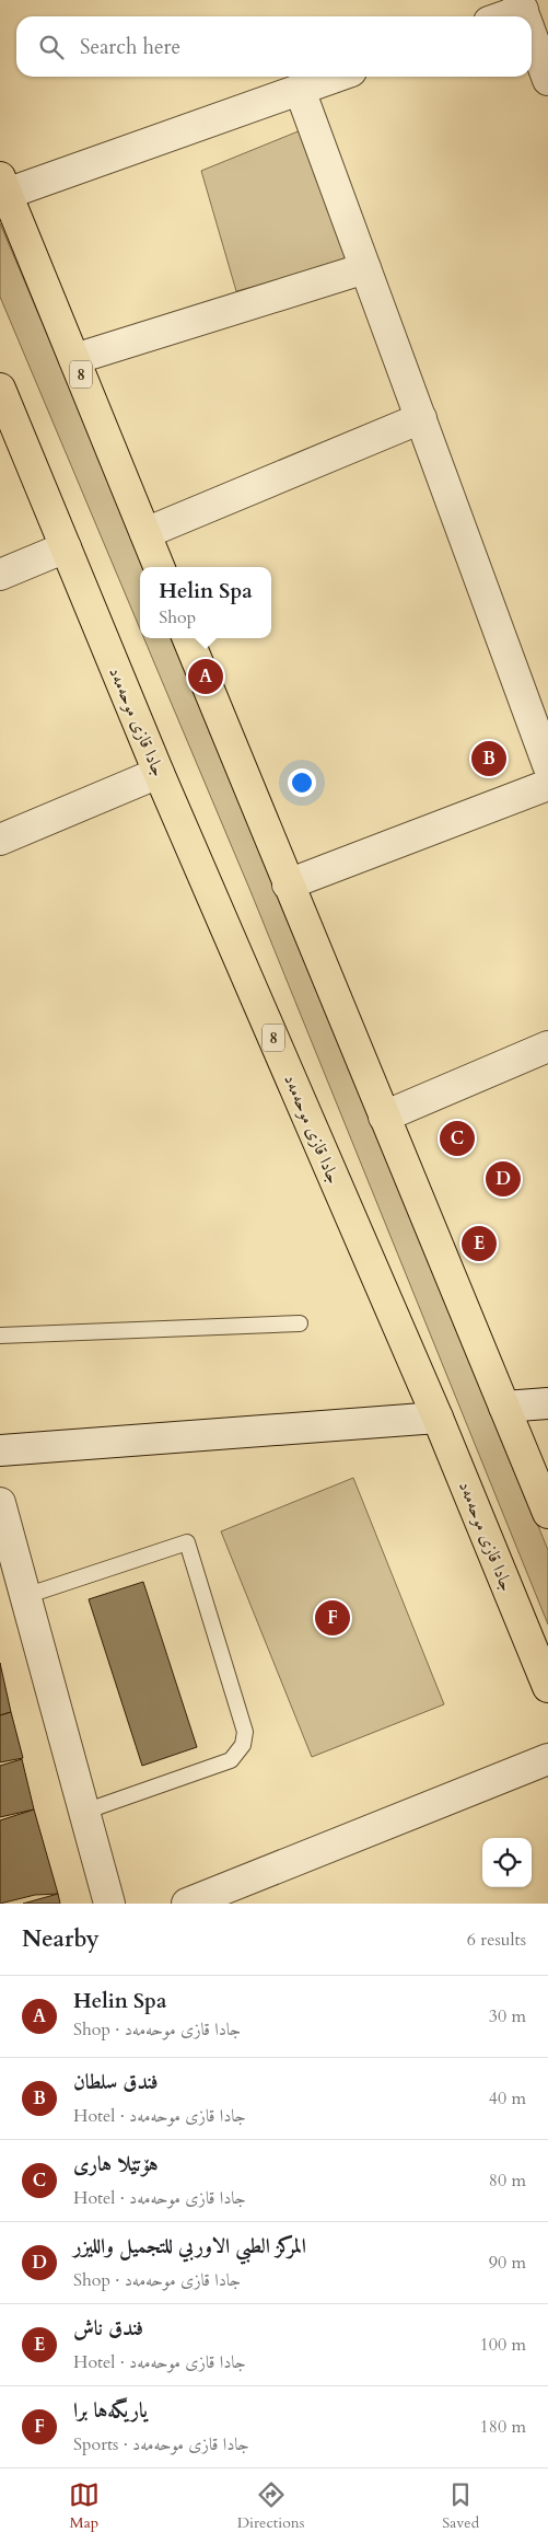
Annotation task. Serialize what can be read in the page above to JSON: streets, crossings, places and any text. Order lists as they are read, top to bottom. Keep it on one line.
{"streets":{"main road":["8","جادا قازی موحەمەد"]},"page":{"search":"Search here","popup":["Helin Spa","Shop"],"pins":["A","B","C","D","E","F"],"heading":["Nearby","6 results"],"list":[{"mark":"A","name":"Helin Spa","note":"Shop · جادا قازی موحەمەد","value":"30 m"},{"mark":"B","name":"فندق سلطان","note":"Hotel · جادا قازی موحەمەد","value":"40 m"},{"mark":"C","name":"هۆتێلا هاری","note":"Hotel · جادا قازی موحەمەد","value":"80 m"},{"mark":"D","name":"المركز الطبي الاوربي للتجميل والليزر","note":"Shop · جادا قازی موحەمەد","value":"90 m"},{"mark":"E","name":"فندق ناش","note":"Hotel · جادا قازی موحەمەد","value":"100 m"},{"mark":"F","name":"یاریگەها برا","note":"Sports · جادا قازی موحەمەد","value":"180 m"}],"nav":["Map","Directions","Saved"]}}
